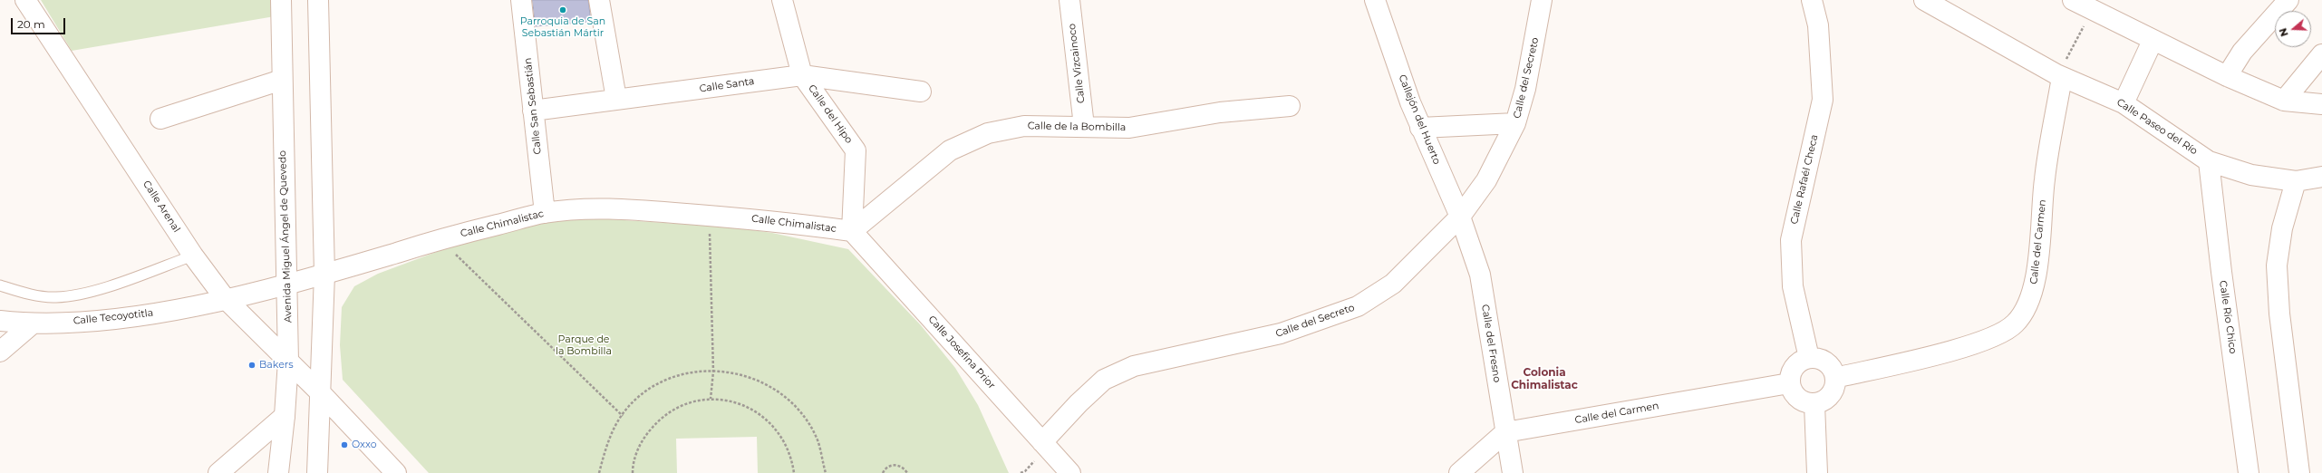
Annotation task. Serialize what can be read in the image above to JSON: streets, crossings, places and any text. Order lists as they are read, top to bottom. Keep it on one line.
{"streets":{"street":["Calle Vizcainoco","Calle del Secreto","Calle Santa","Calle San Sebastián","Calle del Hipo","Callejón del Huerto","Calle de la Bombilla","Calle Paseo del Río","Calle Rafaél Checa","Calle Arenal","Calle Chimalistac","Avenida Miguel Ángel de Quevedo","Calle del Carmen","Calle Tecoyotitla","Calle Río Chico","Calle del Fresno","Calle Josefina Prior"]},"crossings":[["Calle Vizcainoco","Calle de la Bombilla"],["Calle del Secreto","Callejón del Huerto"],["Calle del Secreto","Calle del Fresno"],["Calle del Secreto","Calle Josefina Prior"],["Calle Santa","Calle San Sebastián"],["Calle Santa","Calle del Hipo"],["Calle San Sebastián","Calle Chimalistac"],["Calle del Hipo","Calle de la Bombilla"],["Calle del Hipo","Calle Chimalistac"],["Calle del Hipo","Calle Josefina Prior"],["Callejón del Huerto","Calle del Fresno"],["Calle de la Bombilla","Calle Chimalistac"],["Calle de la Bombilla","Calle Josefina Prior"],["Calle Paseo del Río","Calle del Carmen"],["Calle Paseo del Río","Calle Río Chico"],["Calle Rafaél Checa","Calle del Carmen"],["Calle Arenal","Calle Chimalistac"],["Calle Arenal","Avenida Miguel Ángel de Quevedo"],["Calle Arenal","Calle Tecoyotitla"],["Calle Chimalistac","Avenida Miguel Ángel de Quevedo"],["Calle Chimalistac","Calle Tecoyotitla"],["Calle Chimalistac","Calle Josefina Prior"],["Calle del Carmen","Calle del Fresno"]],"districts":["Colonia Chimalistac"],"parks":["Parque de la Bombilla"],"places":["Parroquia de San Sebastián Mártir","Bakers","Oxxo"],"scale_bar":"20 m","north":"left"}
